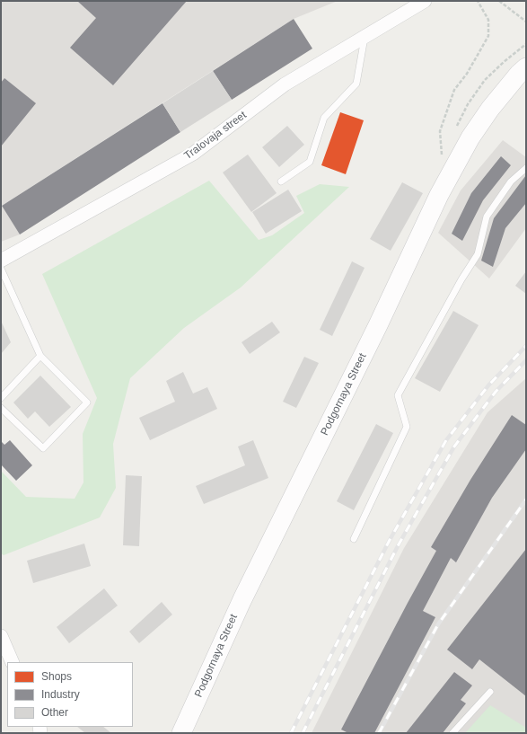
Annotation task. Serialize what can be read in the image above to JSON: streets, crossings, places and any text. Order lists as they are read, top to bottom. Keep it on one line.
{"streets":{"main road":["Podgornaya Street"],"street":["Tralovaja street"]},"legend":["Shops","Industry","Other"]}
